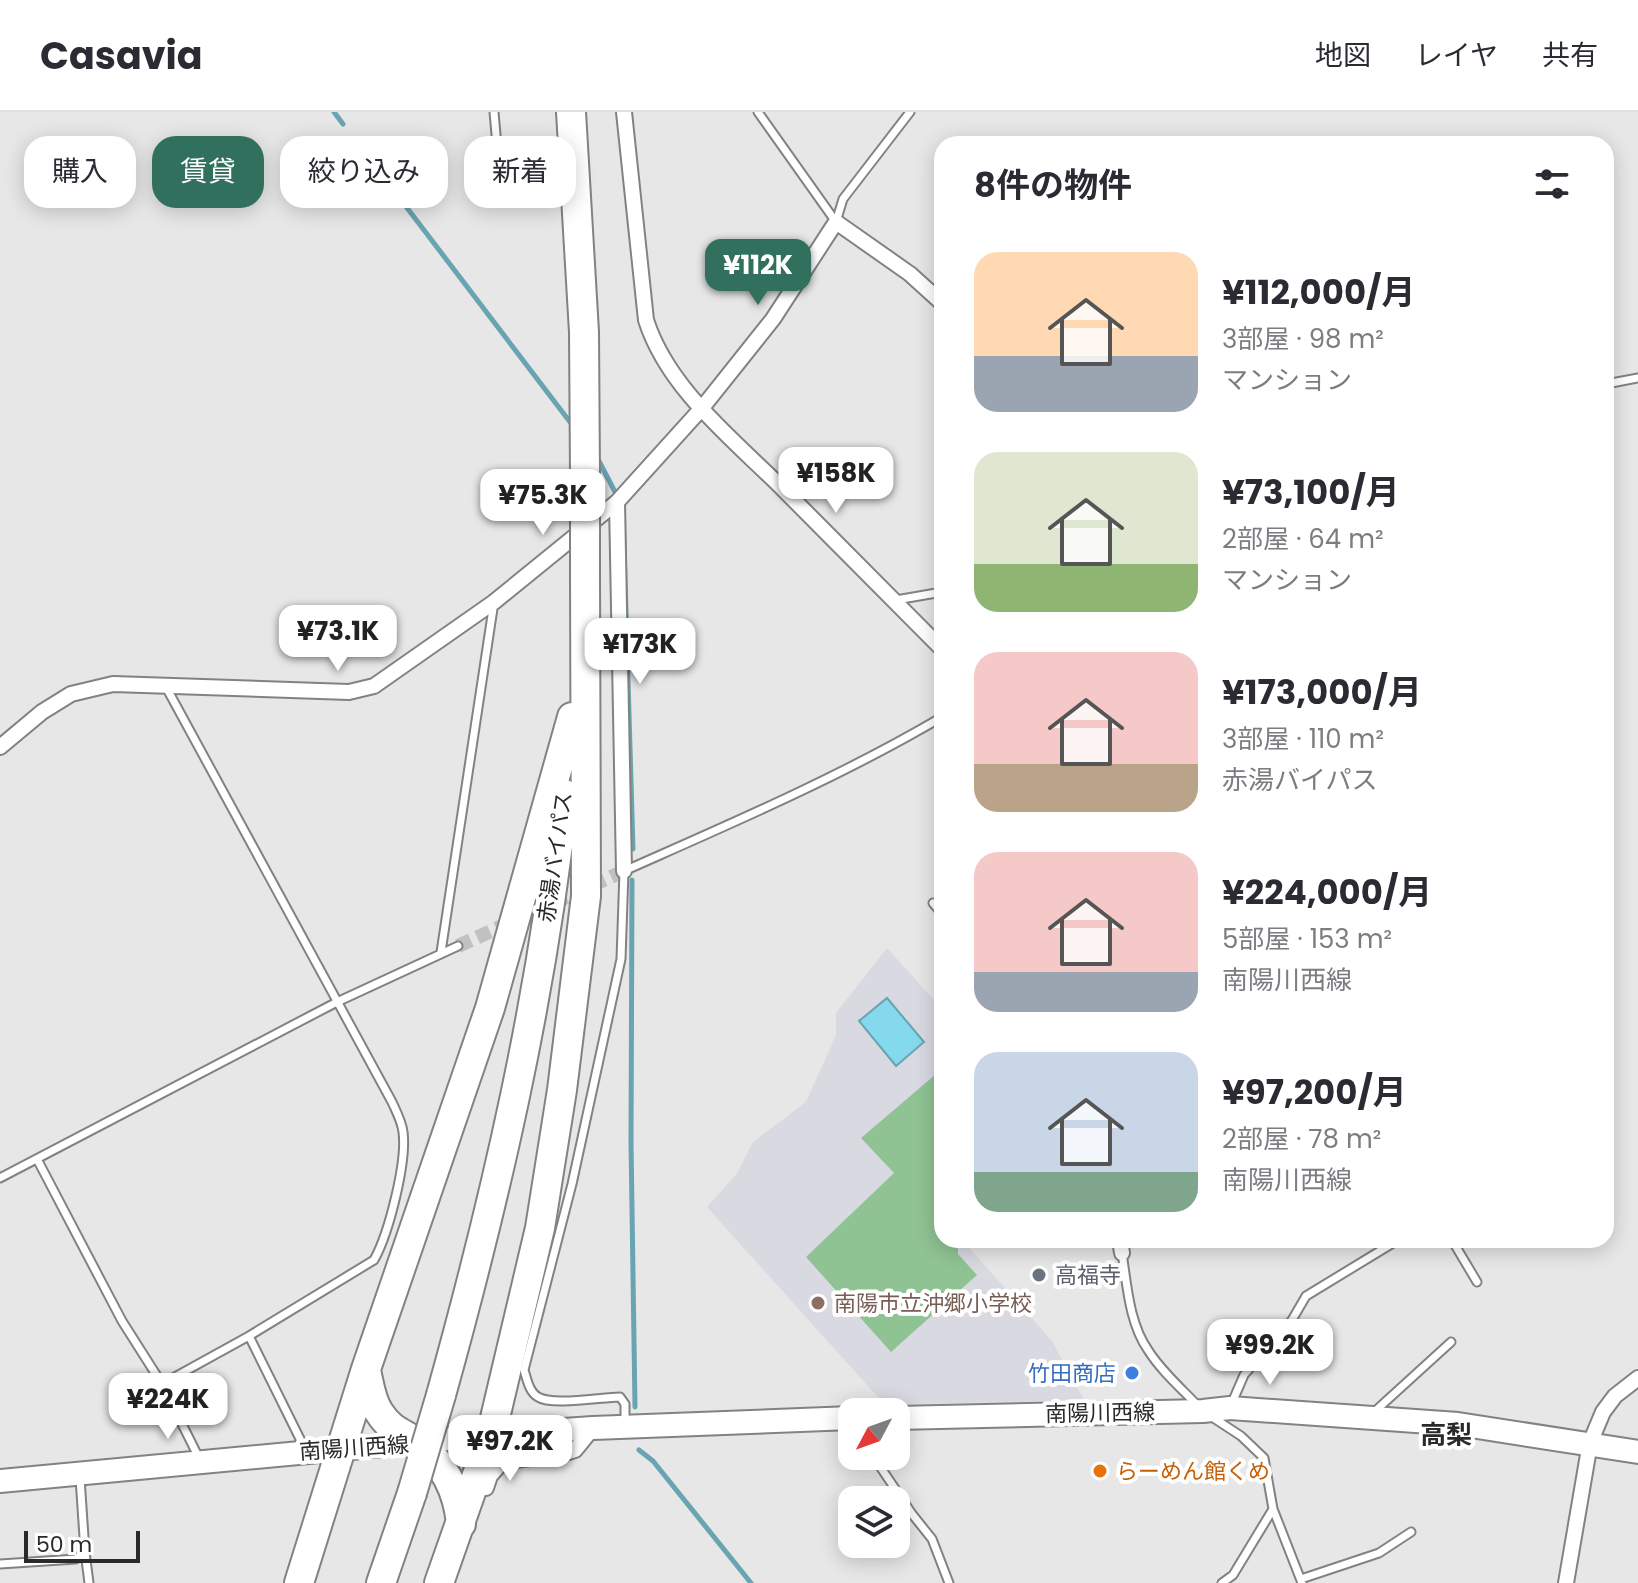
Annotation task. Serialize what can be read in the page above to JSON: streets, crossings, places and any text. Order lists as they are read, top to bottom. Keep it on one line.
{"streets":{"highway":["赤湯バイパス"],"main road":["南陽川西線"]},"districts":["高梨"],"places":["高福寺","南陽市立沖郷小学校","竹田商店","らーめん館くめ"],"scale_bar":"50 m","north":"bottom left","page":{"header":"Casavia","nav":["地図","レイヤ","共有"],"chip":["購入","賃貸","絞り込み","新着"],"heading":"8件の物件","list":[{"name":"¥112,000/月","note":"3部屋 · 98 m² · マンション"},{"name":"¥73,100/月","note":"2部屋 · 64 m² · マンション"},{"name":"¥173,000/月","note":"3部屋 · 110 m² · 赤湯バイパス"},{"name":"¥224,000/月","note":"5部屋 · 153 m² · 南陽川西線"},{"name":"¥97,200/月","note":"2部屋 · 78 m² · 南陽川西線"}],"price":["¥112K","¥158K","¥75.3K","¥73.1K","¥173K","¥99.2K","¥224K","¥97.2K"],"scale":"50 m"}}
